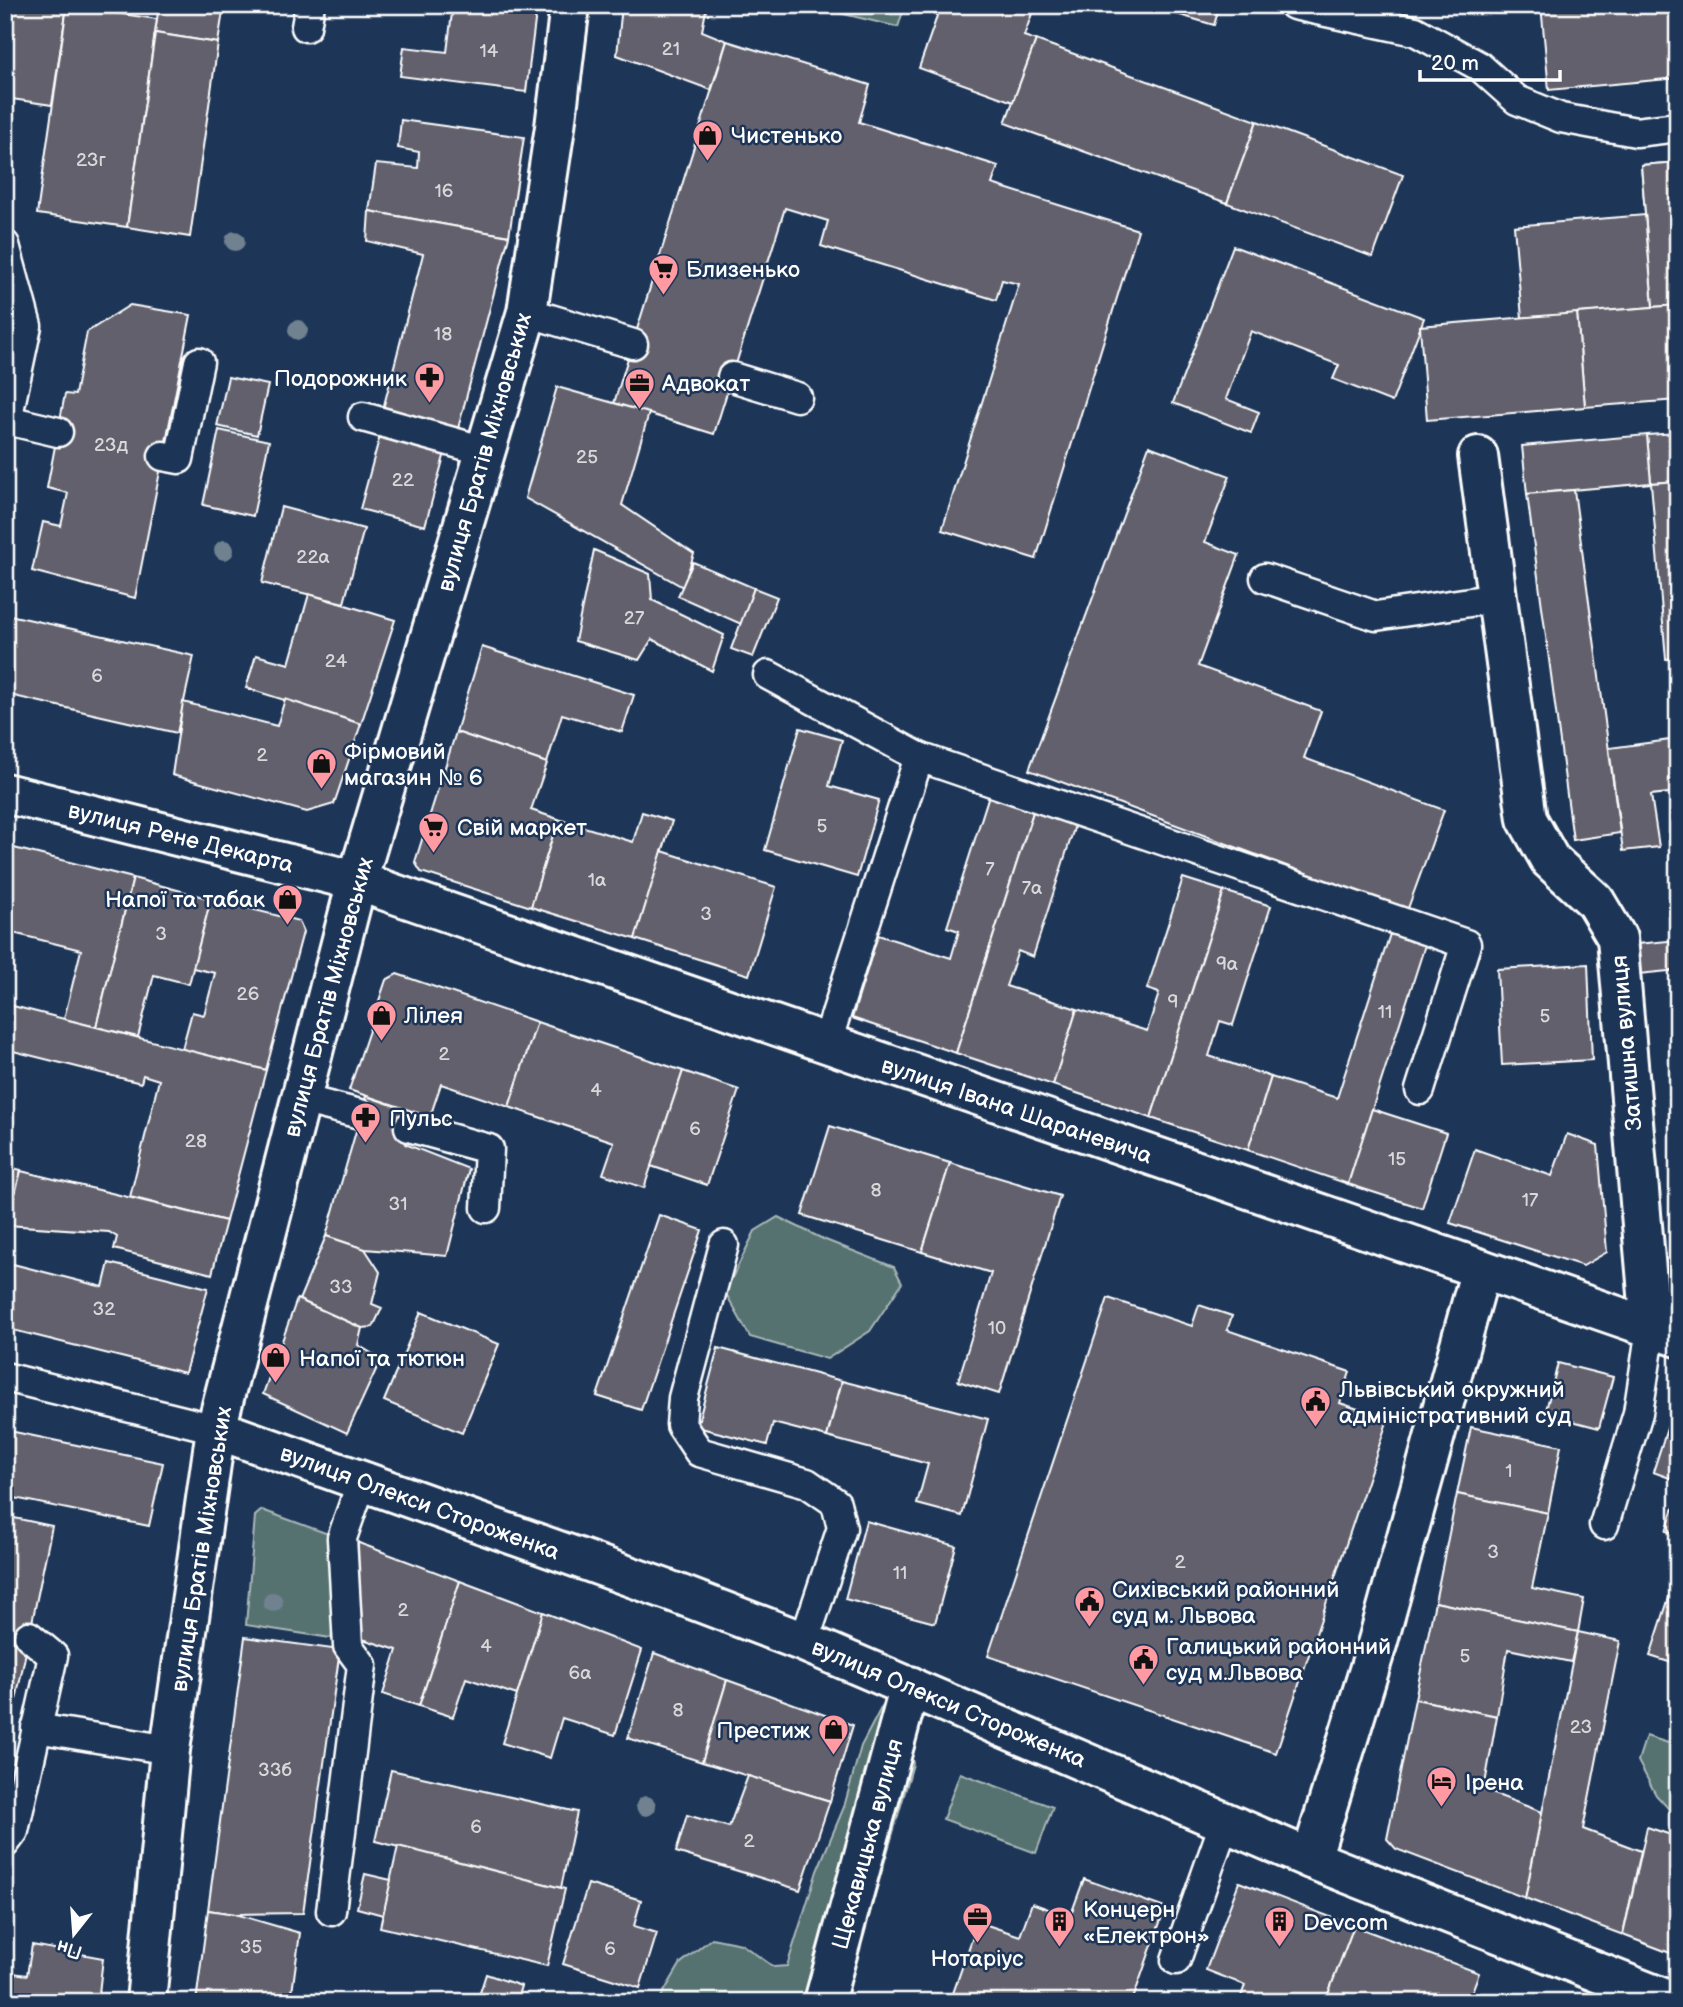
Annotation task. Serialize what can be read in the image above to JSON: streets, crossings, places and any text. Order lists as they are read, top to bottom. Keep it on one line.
{"streets":{"street":["вулиця Братів Міхновських","вулиця Рене Декарта","Затишна вулиця","вулиця Івана Шараневича","вулиця Олекси Стороженка","Щекавицька вулиця"]},"crossings":[["вулиця Братів Міхновських","вулиця Рене Декарта"],["вулиця Братів Міхновських","вулиця Івана Шараневича"],["вулиця Братів Міхновських","вулиця Олекси Стороженка"],["вулиця Рене Декарта","вулиця Івана Шараневича"],["Затишна вулиця","вулиця Івана Шараневича"],["вулиця Олекси Стороженка","Щекавицька вулиця"]],"places":{"shop":["Чистенько","Фірмовий магазин № 6","Напої та табак","Лілея","Напої та тютюн","Престиж"],"supermarket":["Близенько","Свій маркет"],"pharmacy":["Подорожник","Пульс"],"office":["Адвокат","Нотаріус"],"public building":["Львівський окружний адміністративний суд","Сихівський районний суд м. Львова","Галицький районний суд м.Львова"],"hotel":["Ірена"],"building":["Концерн «Електрон»","Devcom"]},"house_numbers":["21","14","23г","16","18","23д","25","22","22а","27","24","6","2","5","7","1а","7а","3","3","9а","26","9","11","5","2","4","6","28","15","8","17","31","33","32","10","1","3","2","11","2","4","5","6а","8","23","33б","6","2","35","6"],"scale_bar":"20 m","north":"bottom"}
